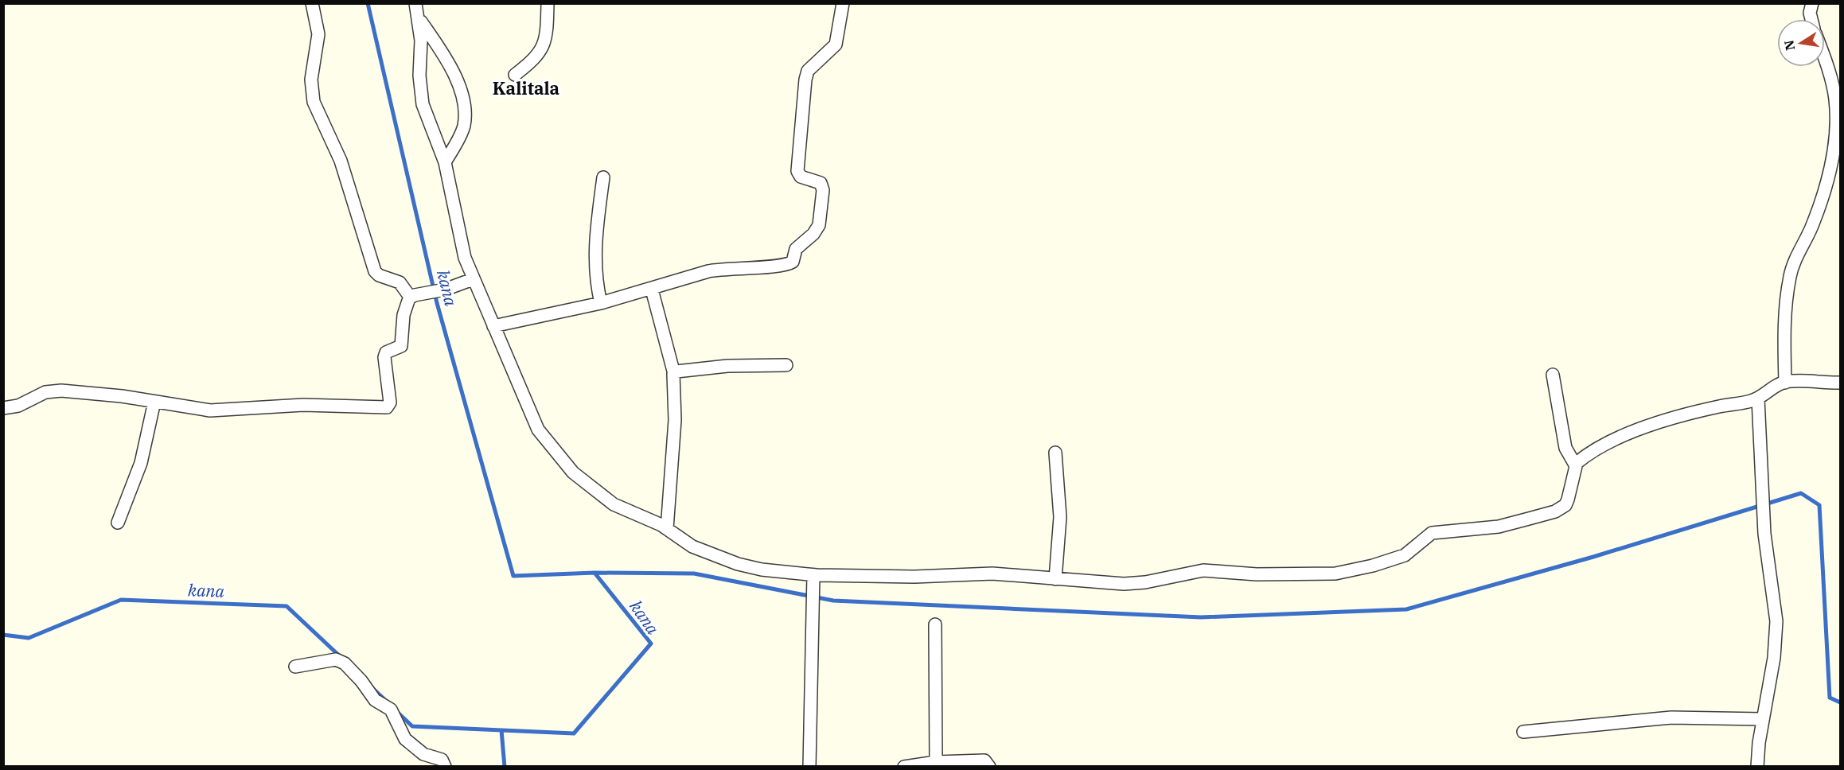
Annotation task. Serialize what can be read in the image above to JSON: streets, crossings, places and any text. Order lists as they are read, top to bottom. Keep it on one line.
{"districts":["Kalitala"],"water":["kana"],"north":"left"}
